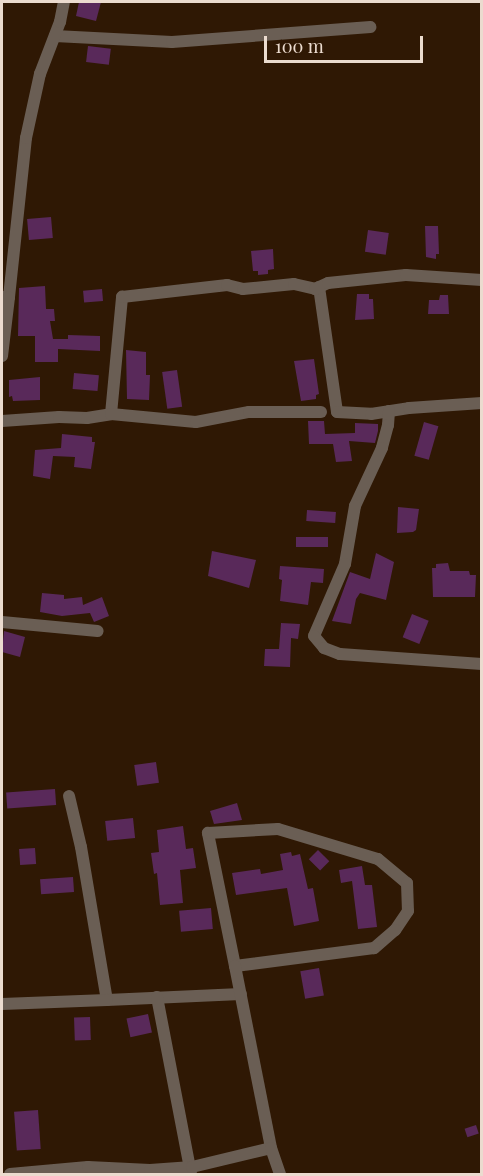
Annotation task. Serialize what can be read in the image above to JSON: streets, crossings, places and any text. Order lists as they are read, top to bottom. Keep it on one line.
{"scale_bar":"100 m"}
